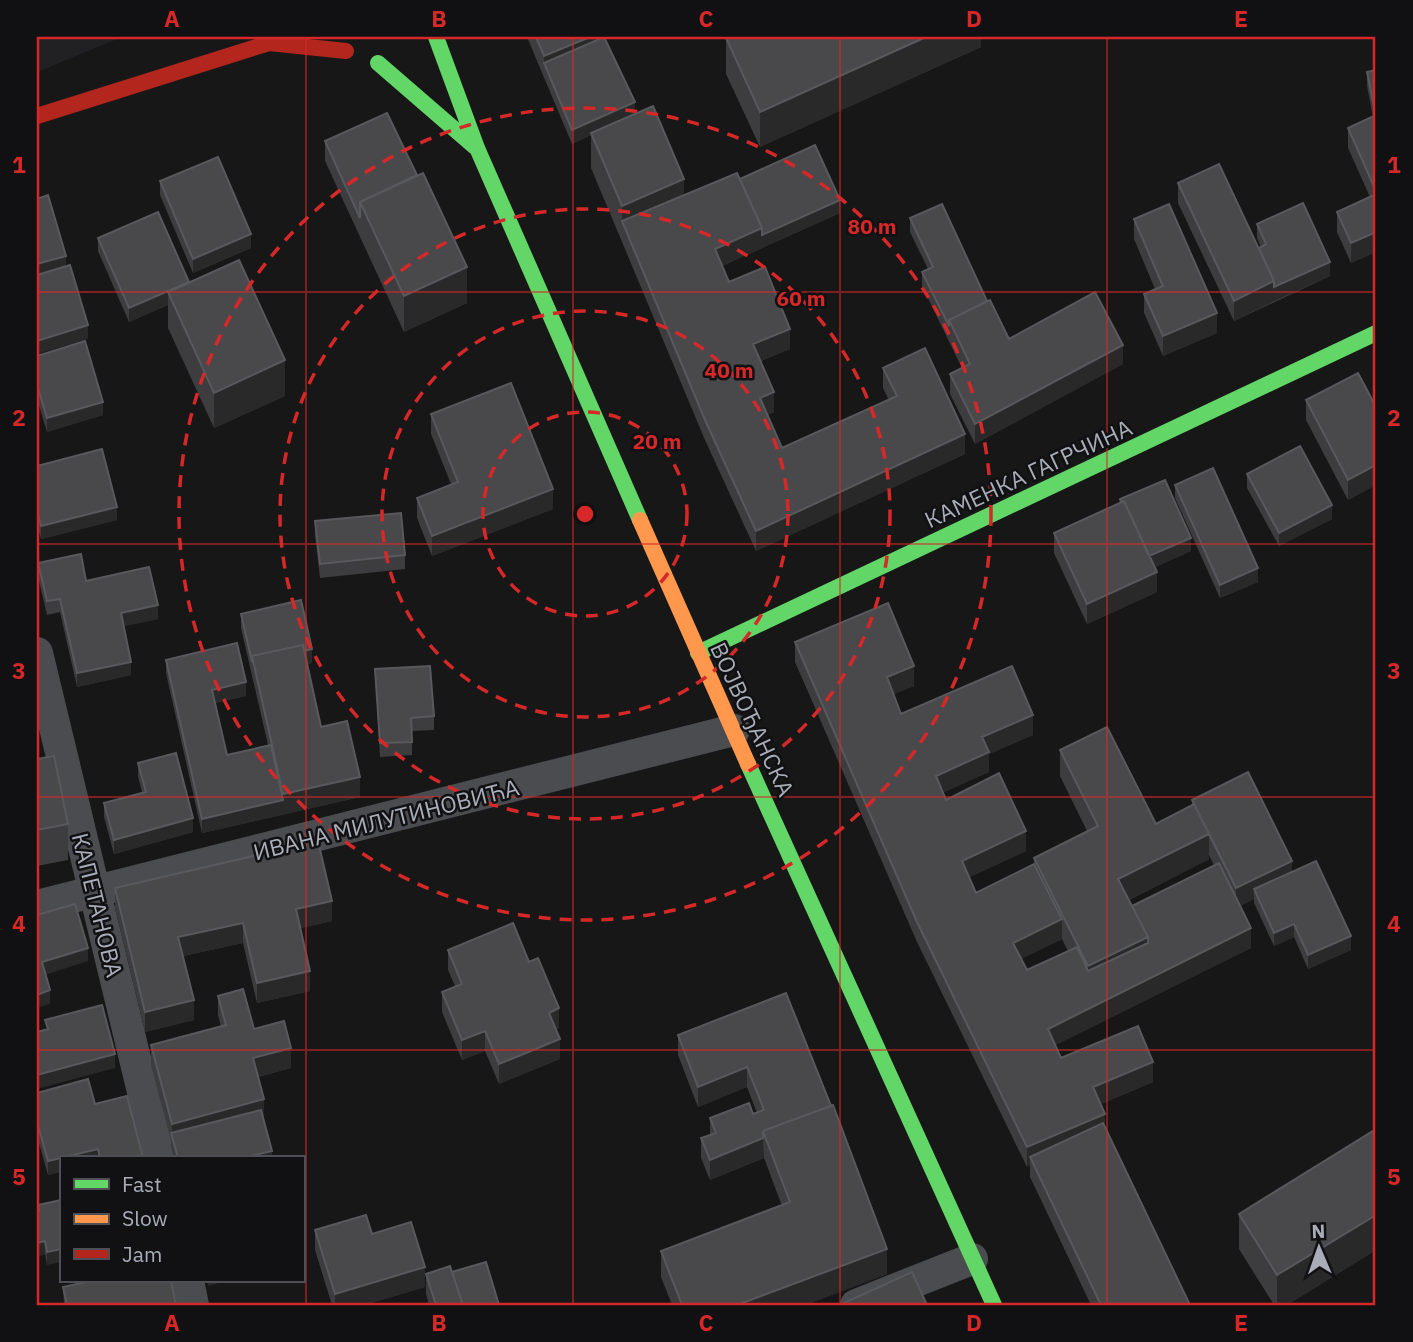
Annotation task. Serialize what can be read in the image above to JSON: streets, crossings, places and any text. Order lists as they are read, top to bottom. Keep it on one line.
{"streets":{"street":["КАМЕНКА ГАГРЧИНА","ВОЈВОЂАНСКА","ИВАНА МИЛУТИНОВИЋА","КАПЕТАНОВА"]},"crossings":[["КАМЕНКА ГАГРЧИНА","ВОЈВОЂАНСКА"],["ВОЈВОЂАНСКА","ИВАНА МИЛУТИНОВИЋА"],["ИВАНА МИЛУТИНОВИЋА","КАПЕТАНОВА"]],"legend":["Fast","Slow","Jam"],"north":"top","grid":{"columns":["A","B","C","D","E"],"rows":["1","2","3","4","5"]},"rings":["80 m","60 m","40 m","20 m"]}
